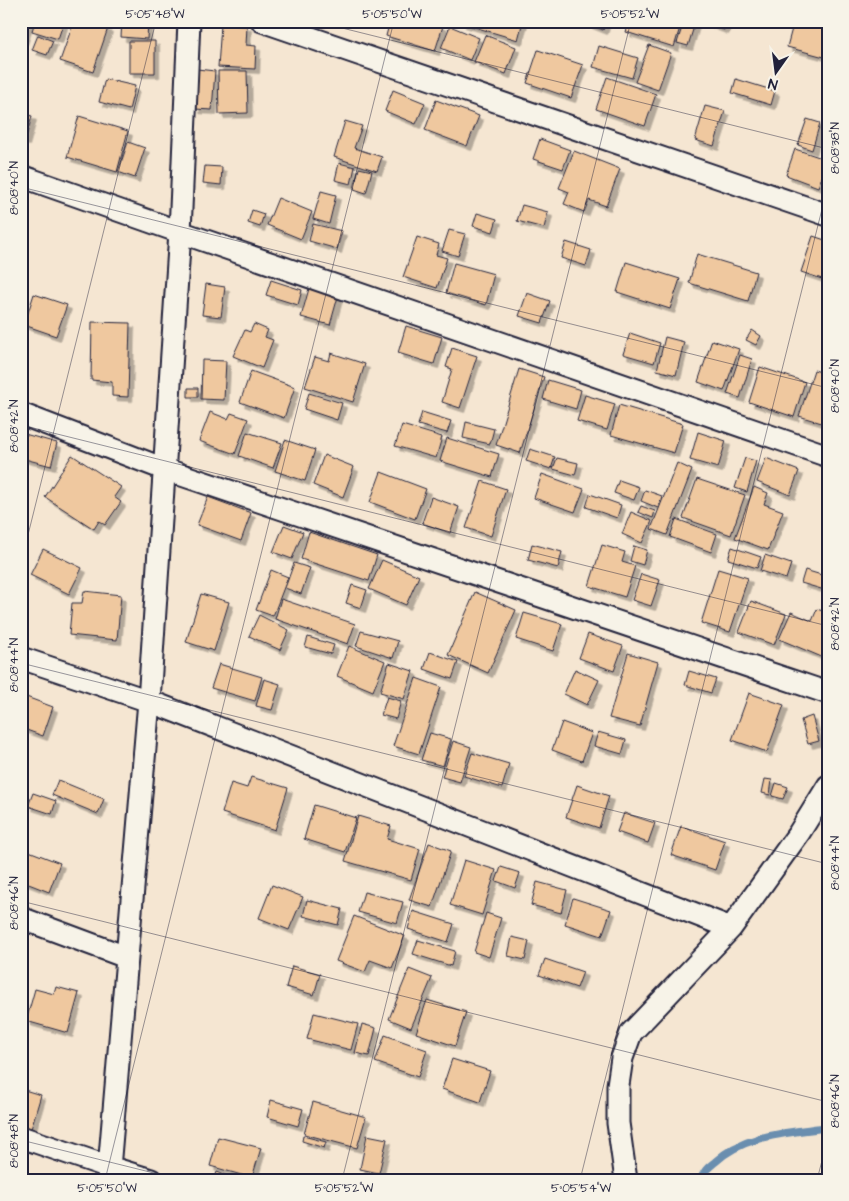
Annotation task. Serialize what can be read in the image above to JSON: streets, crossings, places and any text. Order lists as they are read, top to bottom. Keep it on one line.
{"north":"bottom","coordinates":["5°05'48\"W","5°05'50\"W","5°05'52\"W","8°08'38\"N","8°08'40\"N","8°08'42\"N","8°08'44\"N","8°08'46\"N","8°08'48\"N","5°05'54\"W"]}
